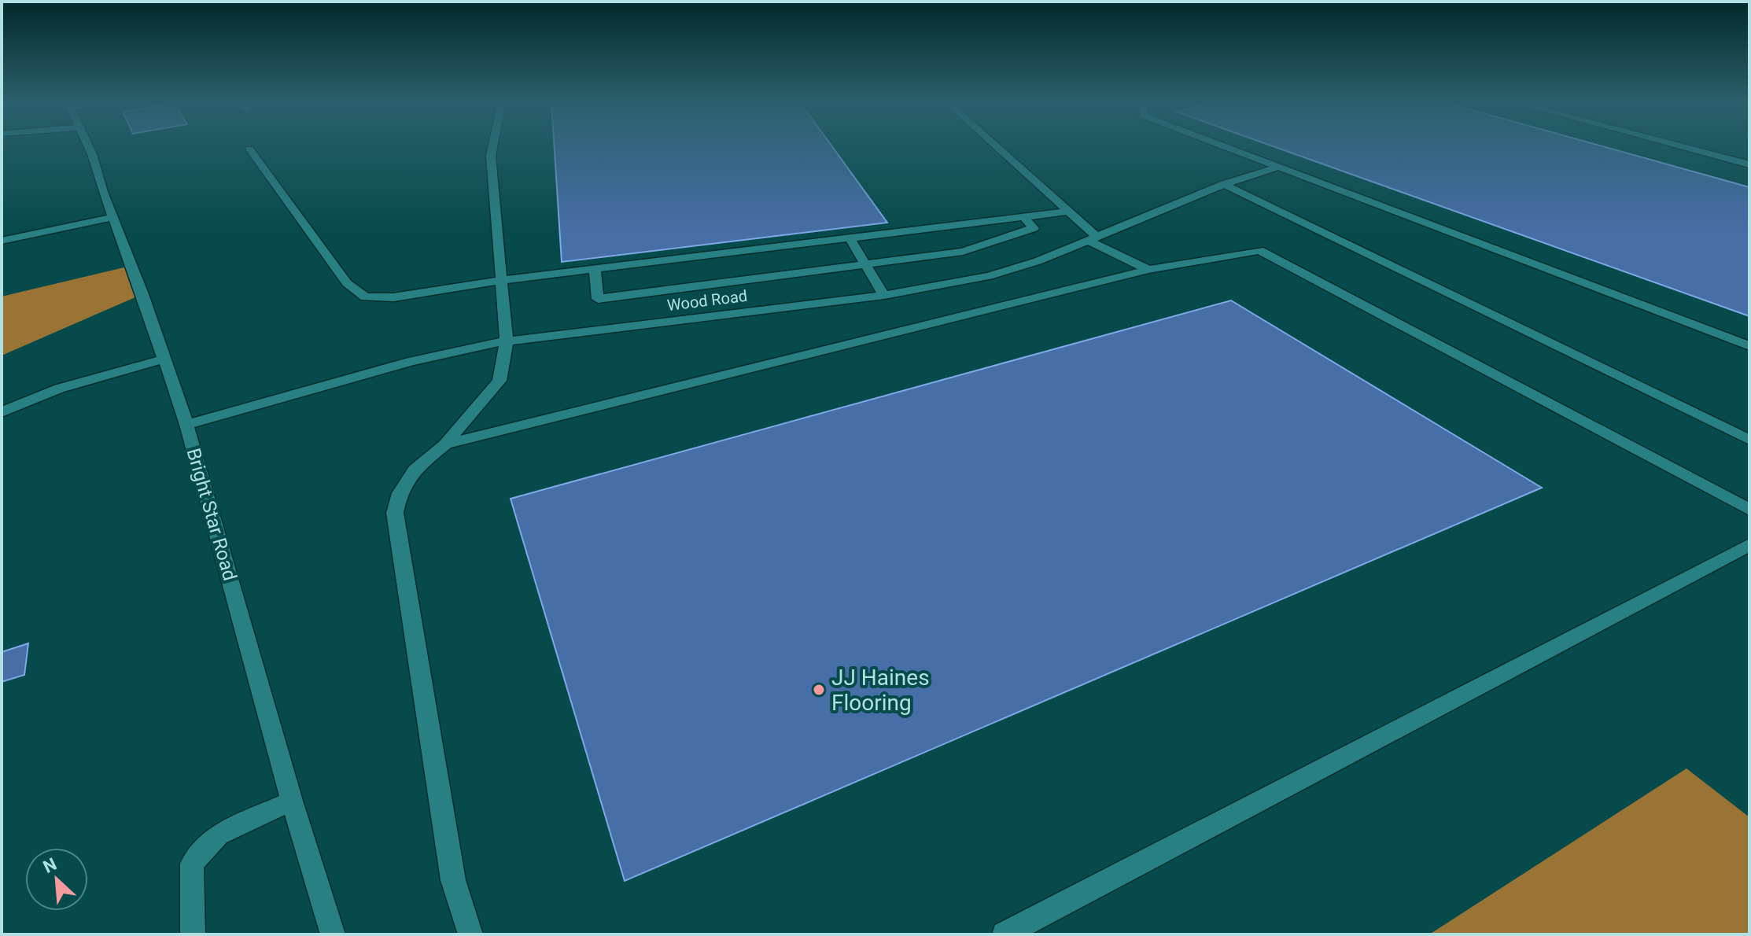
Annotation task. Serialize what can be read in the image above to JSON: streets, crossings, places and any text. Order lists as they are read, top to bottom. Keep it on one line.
{"streets":{"street":["Wood Road","Bright Star Road"]},"crossings":[["Wood Road","Bright Star Road"]],"places":["JJ Haines Flooring"],"north":"top left"}
